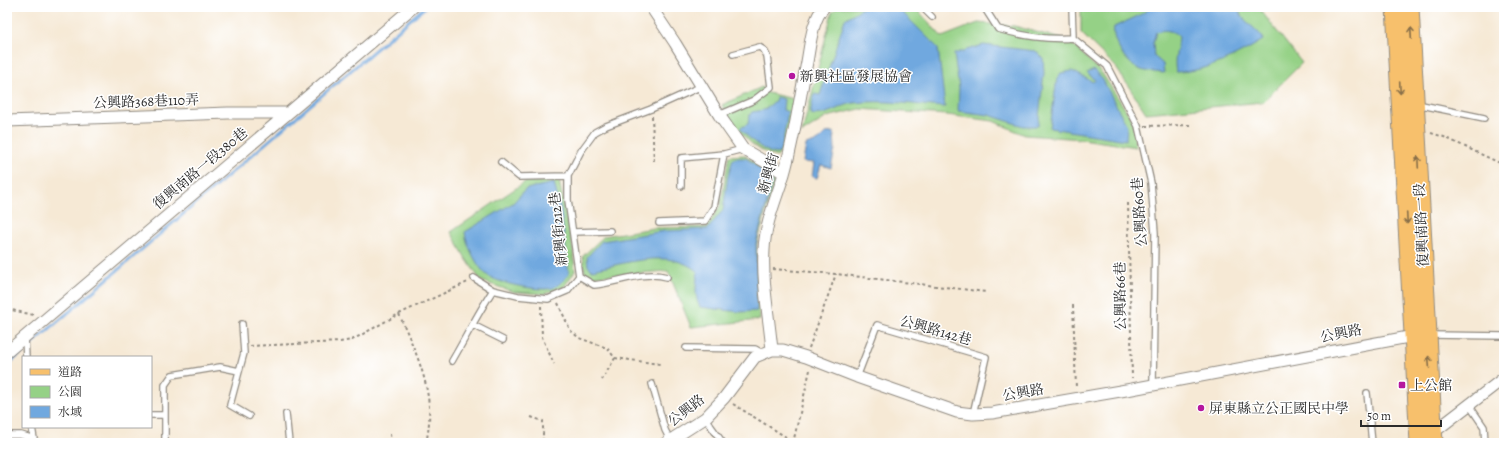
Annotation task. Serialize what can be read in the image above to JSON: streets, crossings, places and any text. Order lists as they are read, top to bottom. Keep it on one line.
{"streets":{"main road":["復興南路一段"],"street":["公興路368巷110弄","復興南路一段380巷","新興街","公興路"],"lane":["公興路60巷","新興街212巷","公興路142巷"],"path":["公興路66巷"]},"crossings":[["公興路368巷110弄","復興南路一段380巷"],["新興街","公興路"],["公興路60巷","公興路"],["復興南路一段","公興路"],["公興路66巷","公興路"],["公興路142巷","公興路"]],"places":{"other":["新興社區發展協會","屏東縣立公正國民中學"],"transit":["上公館"]},"legend":["道路","公園","水域"],"scale_bar":"50 m"}
